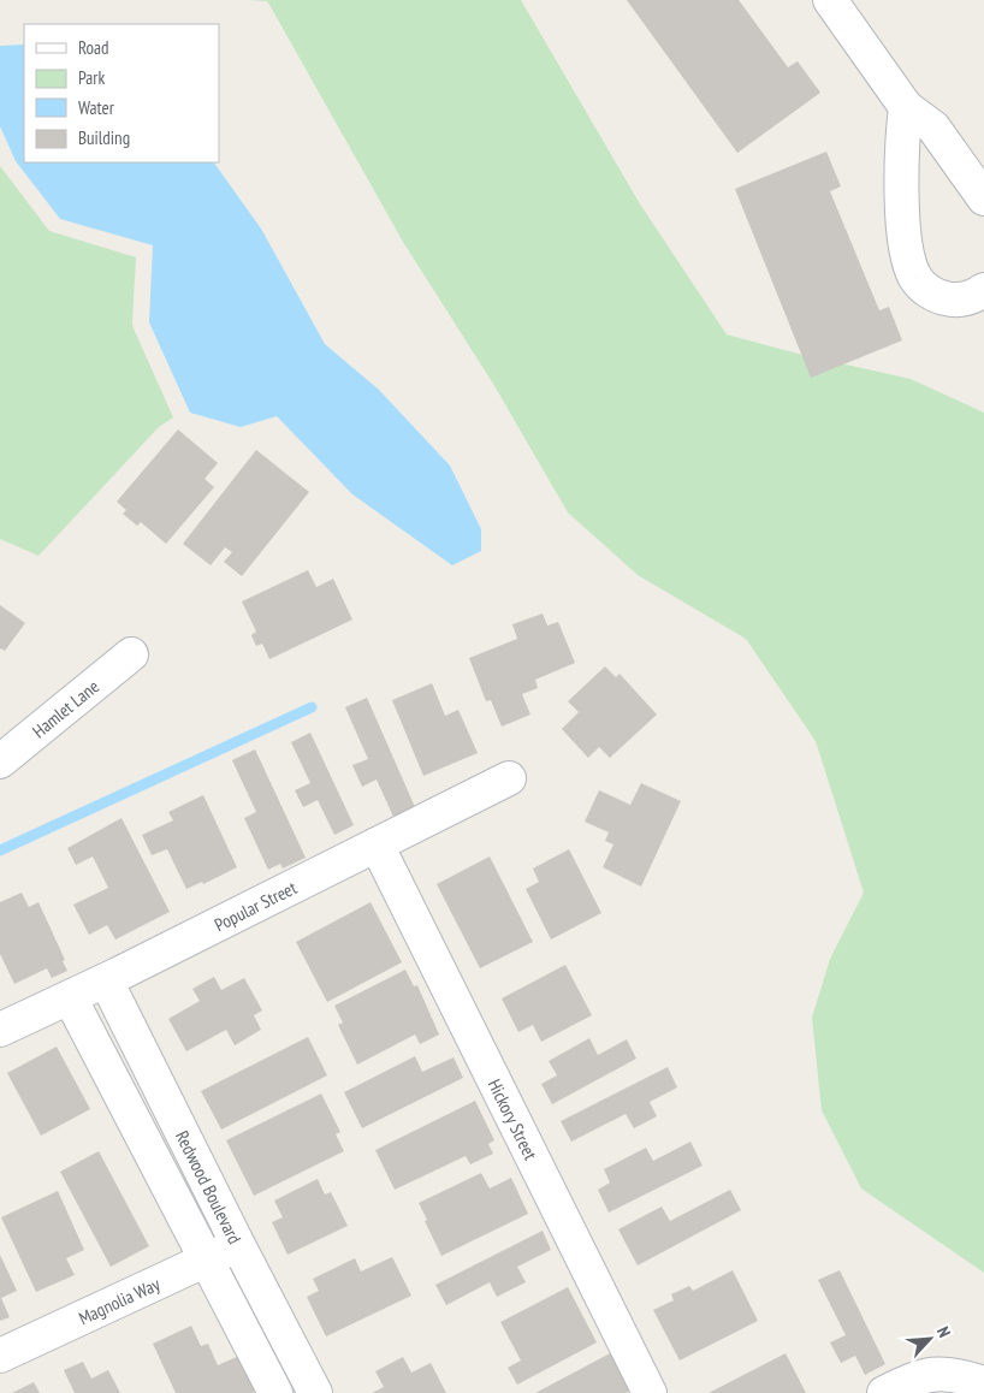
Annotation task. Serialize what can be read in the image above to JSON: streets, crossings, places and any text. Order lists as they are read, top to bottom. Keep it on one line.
{"streets":{"street":["Hamlet Lane","Popular Street","Hickory Street","Redwood Boulevard","Magnolia Way"]},"crossings":[["Popular Street","Hickory Street"],["Popular Street","Redwood Boulevard"],["Redwood Boulevard","Magnolia Way"]],"legend":["Road","Park","Water","Building"],"north":"top right"}
